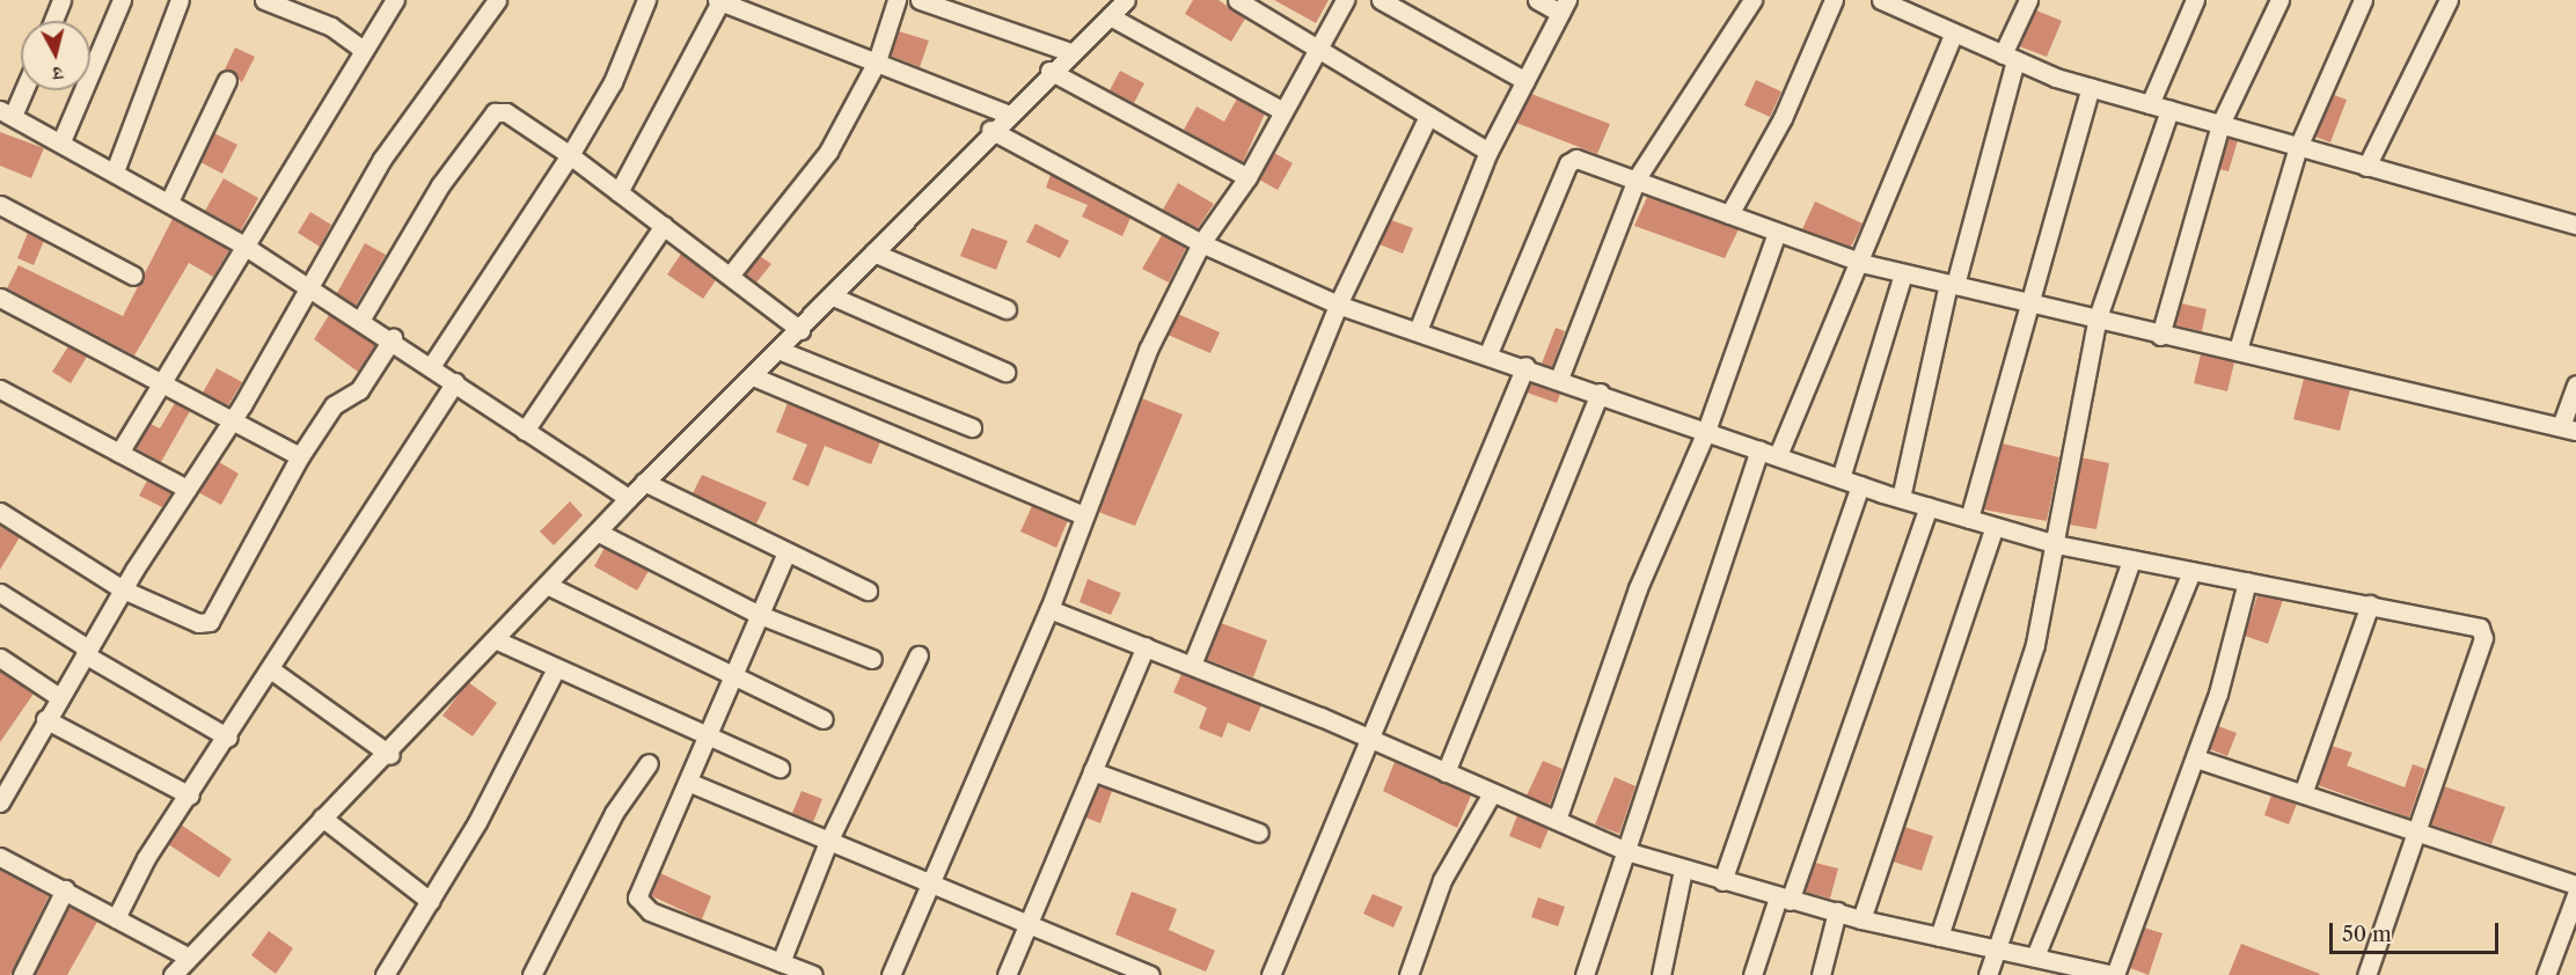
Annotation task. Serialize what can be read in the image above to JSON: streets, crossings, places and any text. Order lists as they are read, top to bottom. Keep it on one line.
{"scale_bar":"50 m","north":"bottom"}
